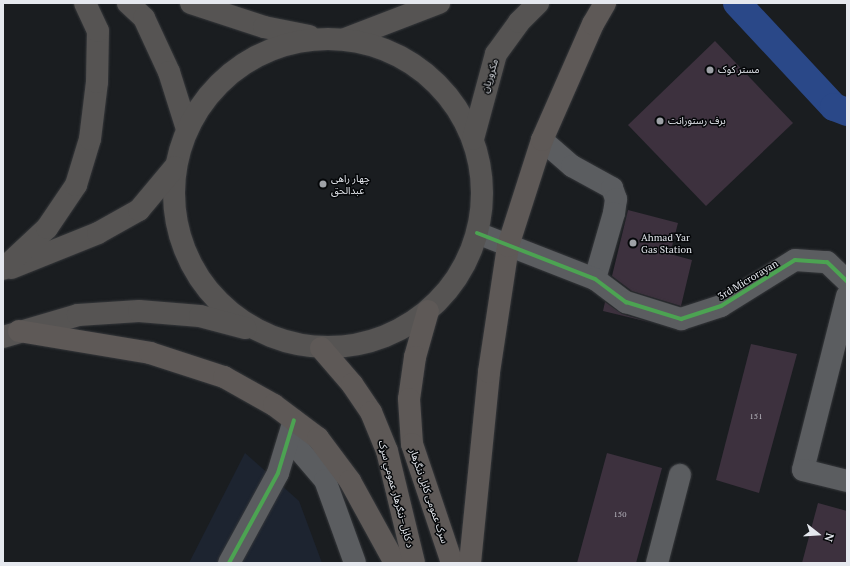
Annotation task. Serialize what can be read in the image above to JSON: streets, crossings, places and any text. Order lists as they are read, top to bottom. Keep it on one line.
{"streets":{"highway":["د کابل–ننګرهار عمومي سړک","سرک عمومی کابل ننگرهار"],"main road":["مکروریان"],"street":["3rd Microrayan"]},"places":["مستر کوک","برف رستورانت","چهار راهی عبدالحق","Ahmad Yar Gas Station"],"house_numbers":["151","150"],"north":"right"}
